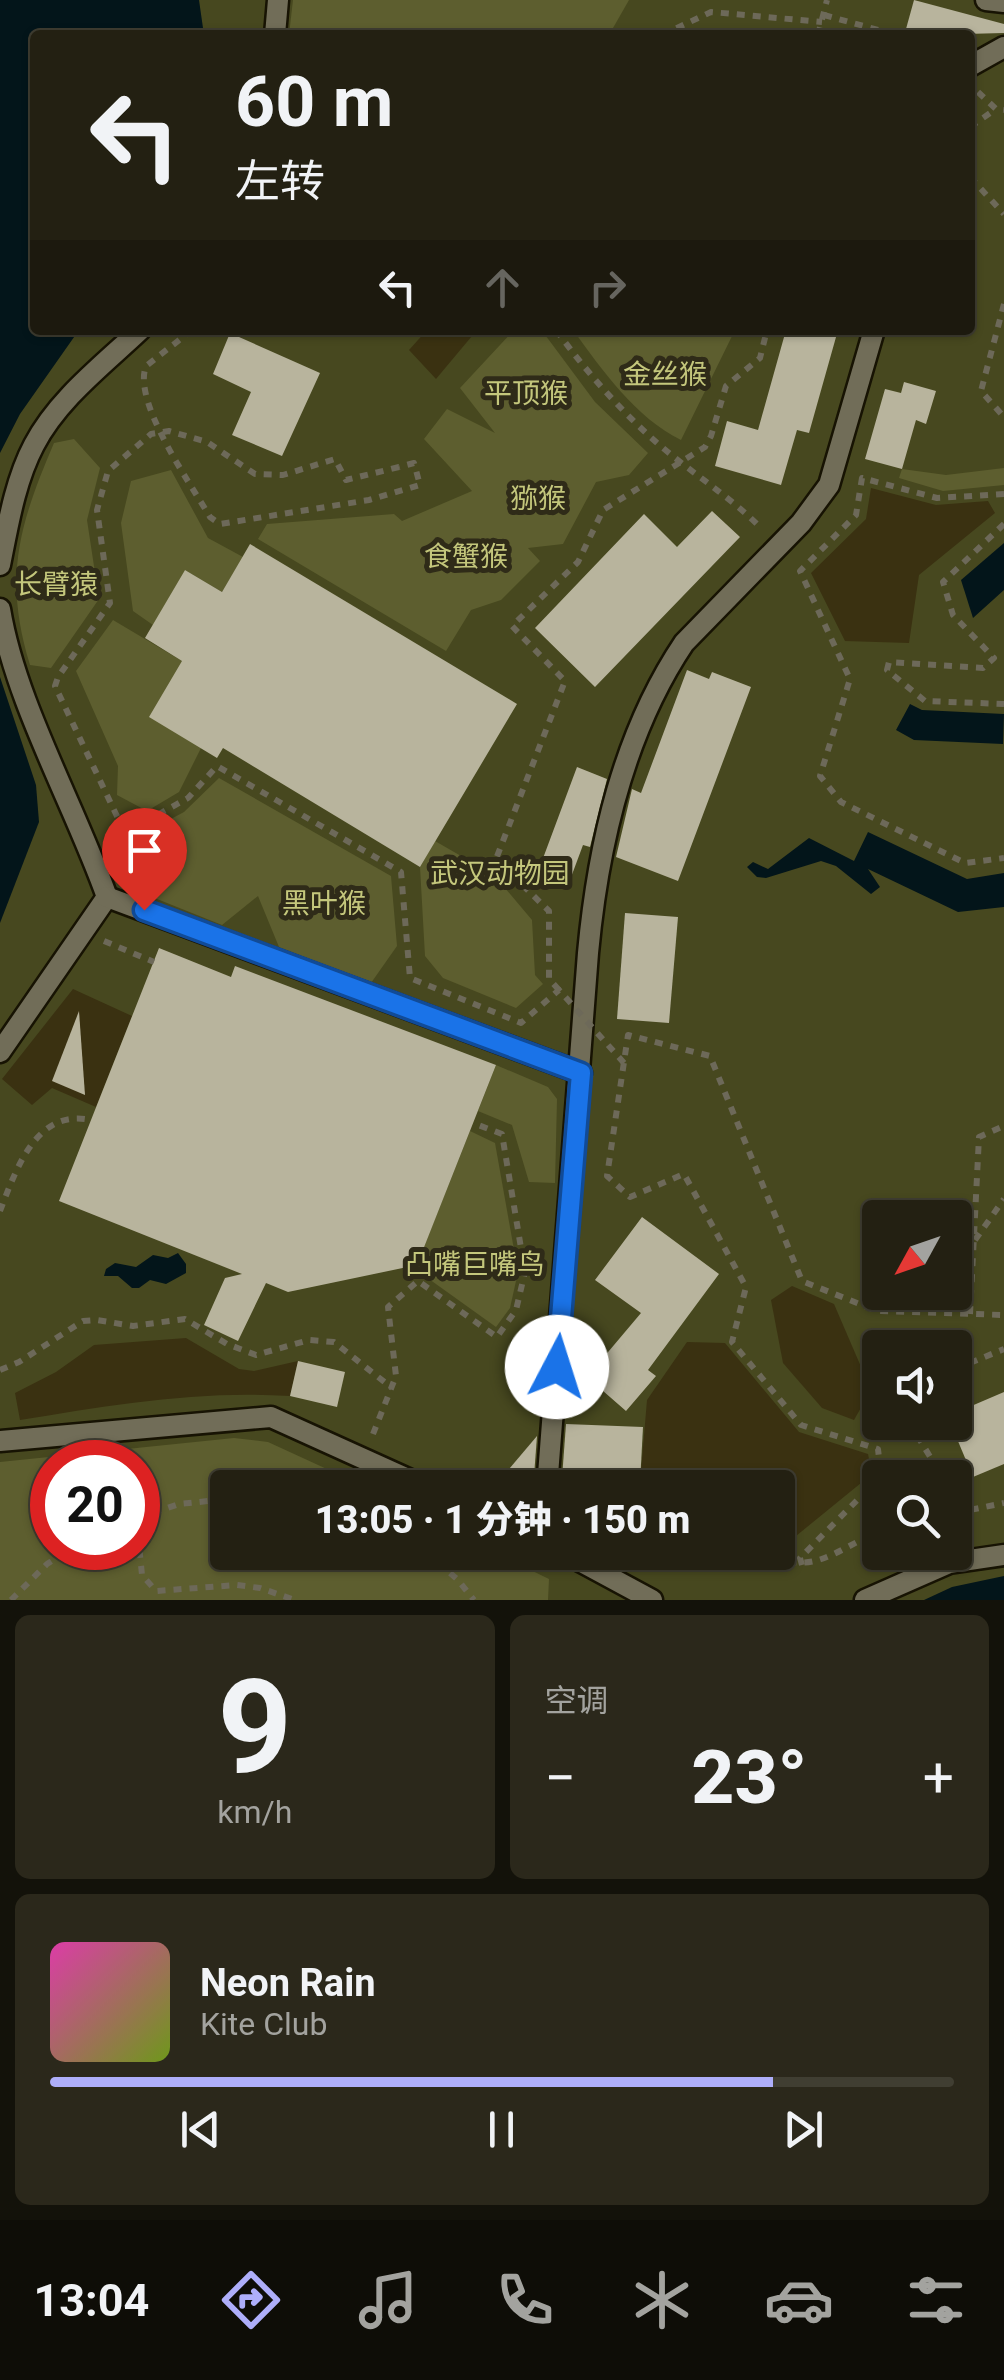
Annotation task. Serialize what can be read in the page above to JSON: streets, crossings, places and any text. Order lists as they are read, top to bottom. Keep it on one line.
{"parks":["金丝猴","平顶猴","猕猴","食蟹猴","长臂猿","武汉动物园","黑叶猴","凸嘴巨嘴鸟"],"north":"bottom left","page":{"turn":["60 m","左转"],"limit":"20","trip":"13:05 · 1 分钟 · 150 m","tile":[["9","km/h"],"空调"],"heat":["−","23°","+"],"song":["Neon Rain","Kite Club"],"tabs":"13:04"}}
